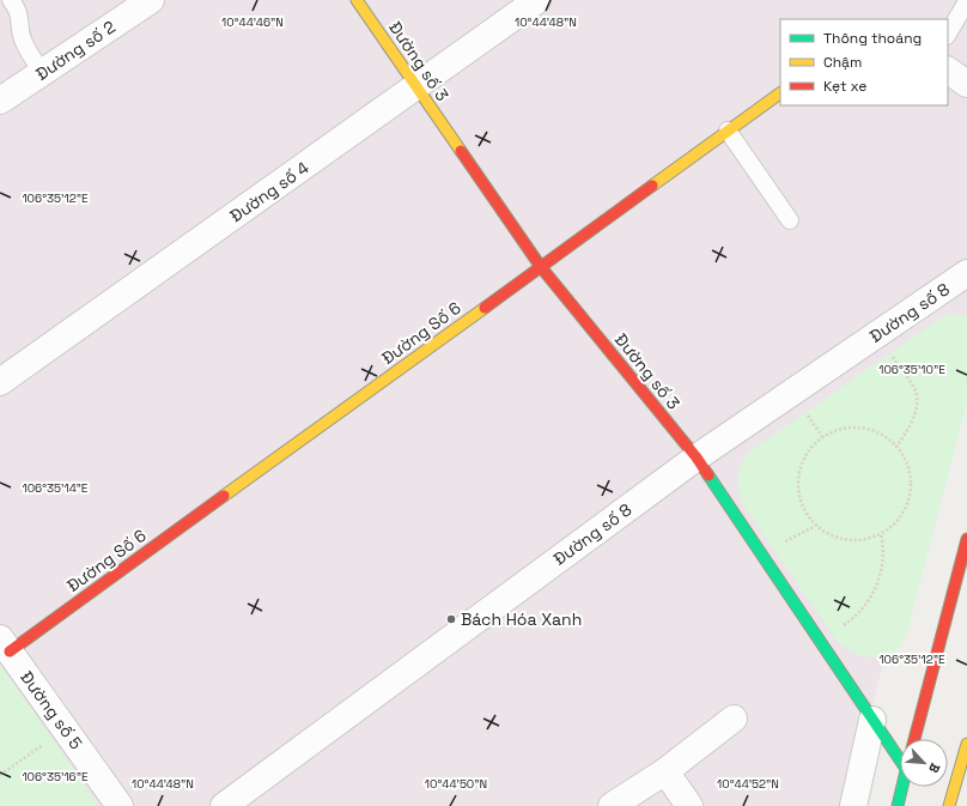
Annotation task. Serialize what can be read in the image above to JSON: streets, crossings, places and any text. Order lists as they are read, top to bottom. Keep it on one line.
{"streets":{"street":["Đường số 2","Đường số 3","Đường số 4","Đường số 8","Đường Số 6","Đường số 5"]},"crossings":[["Đường số 3","Đường số 4"],["Đường số 3","Đường số 8"],["Đường số 3","Đường Số 6"],["Đường Số 6","Đường số 5"]],"places":["Bách Hóa Xanh"],"legend":["Thông thoáng","Chậm","Kẹt xe"],"north":"bottom right","coordinates":["10°44'46\"N","10°44'48\"N","106°35'12\"E","106°35'10\"E","106°35'14\"E","106°35'16\"E","10°44'50\"N","10°44'52\"N"]}
